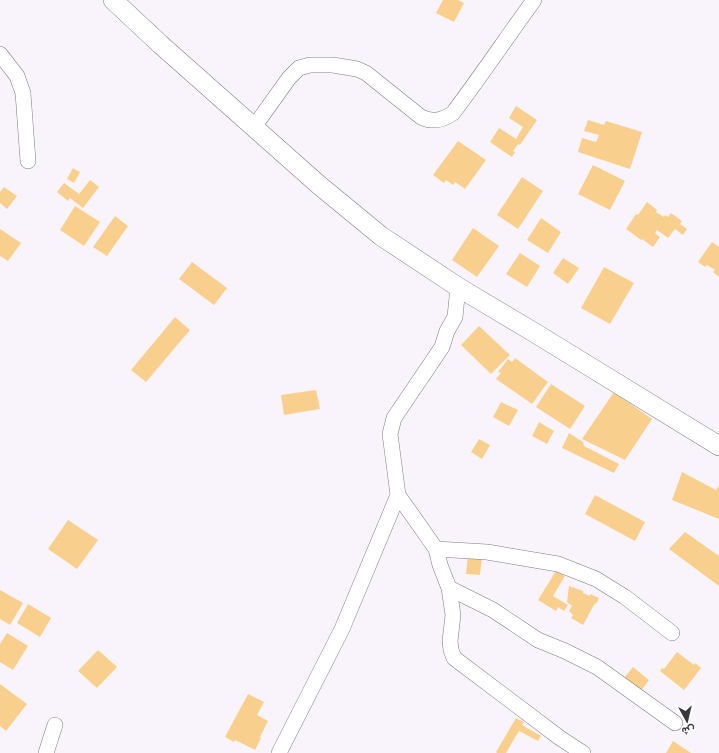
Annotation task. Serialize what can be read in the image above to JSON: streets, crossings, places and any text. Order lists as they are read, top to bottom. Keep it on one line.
{"north":"bottom"}
